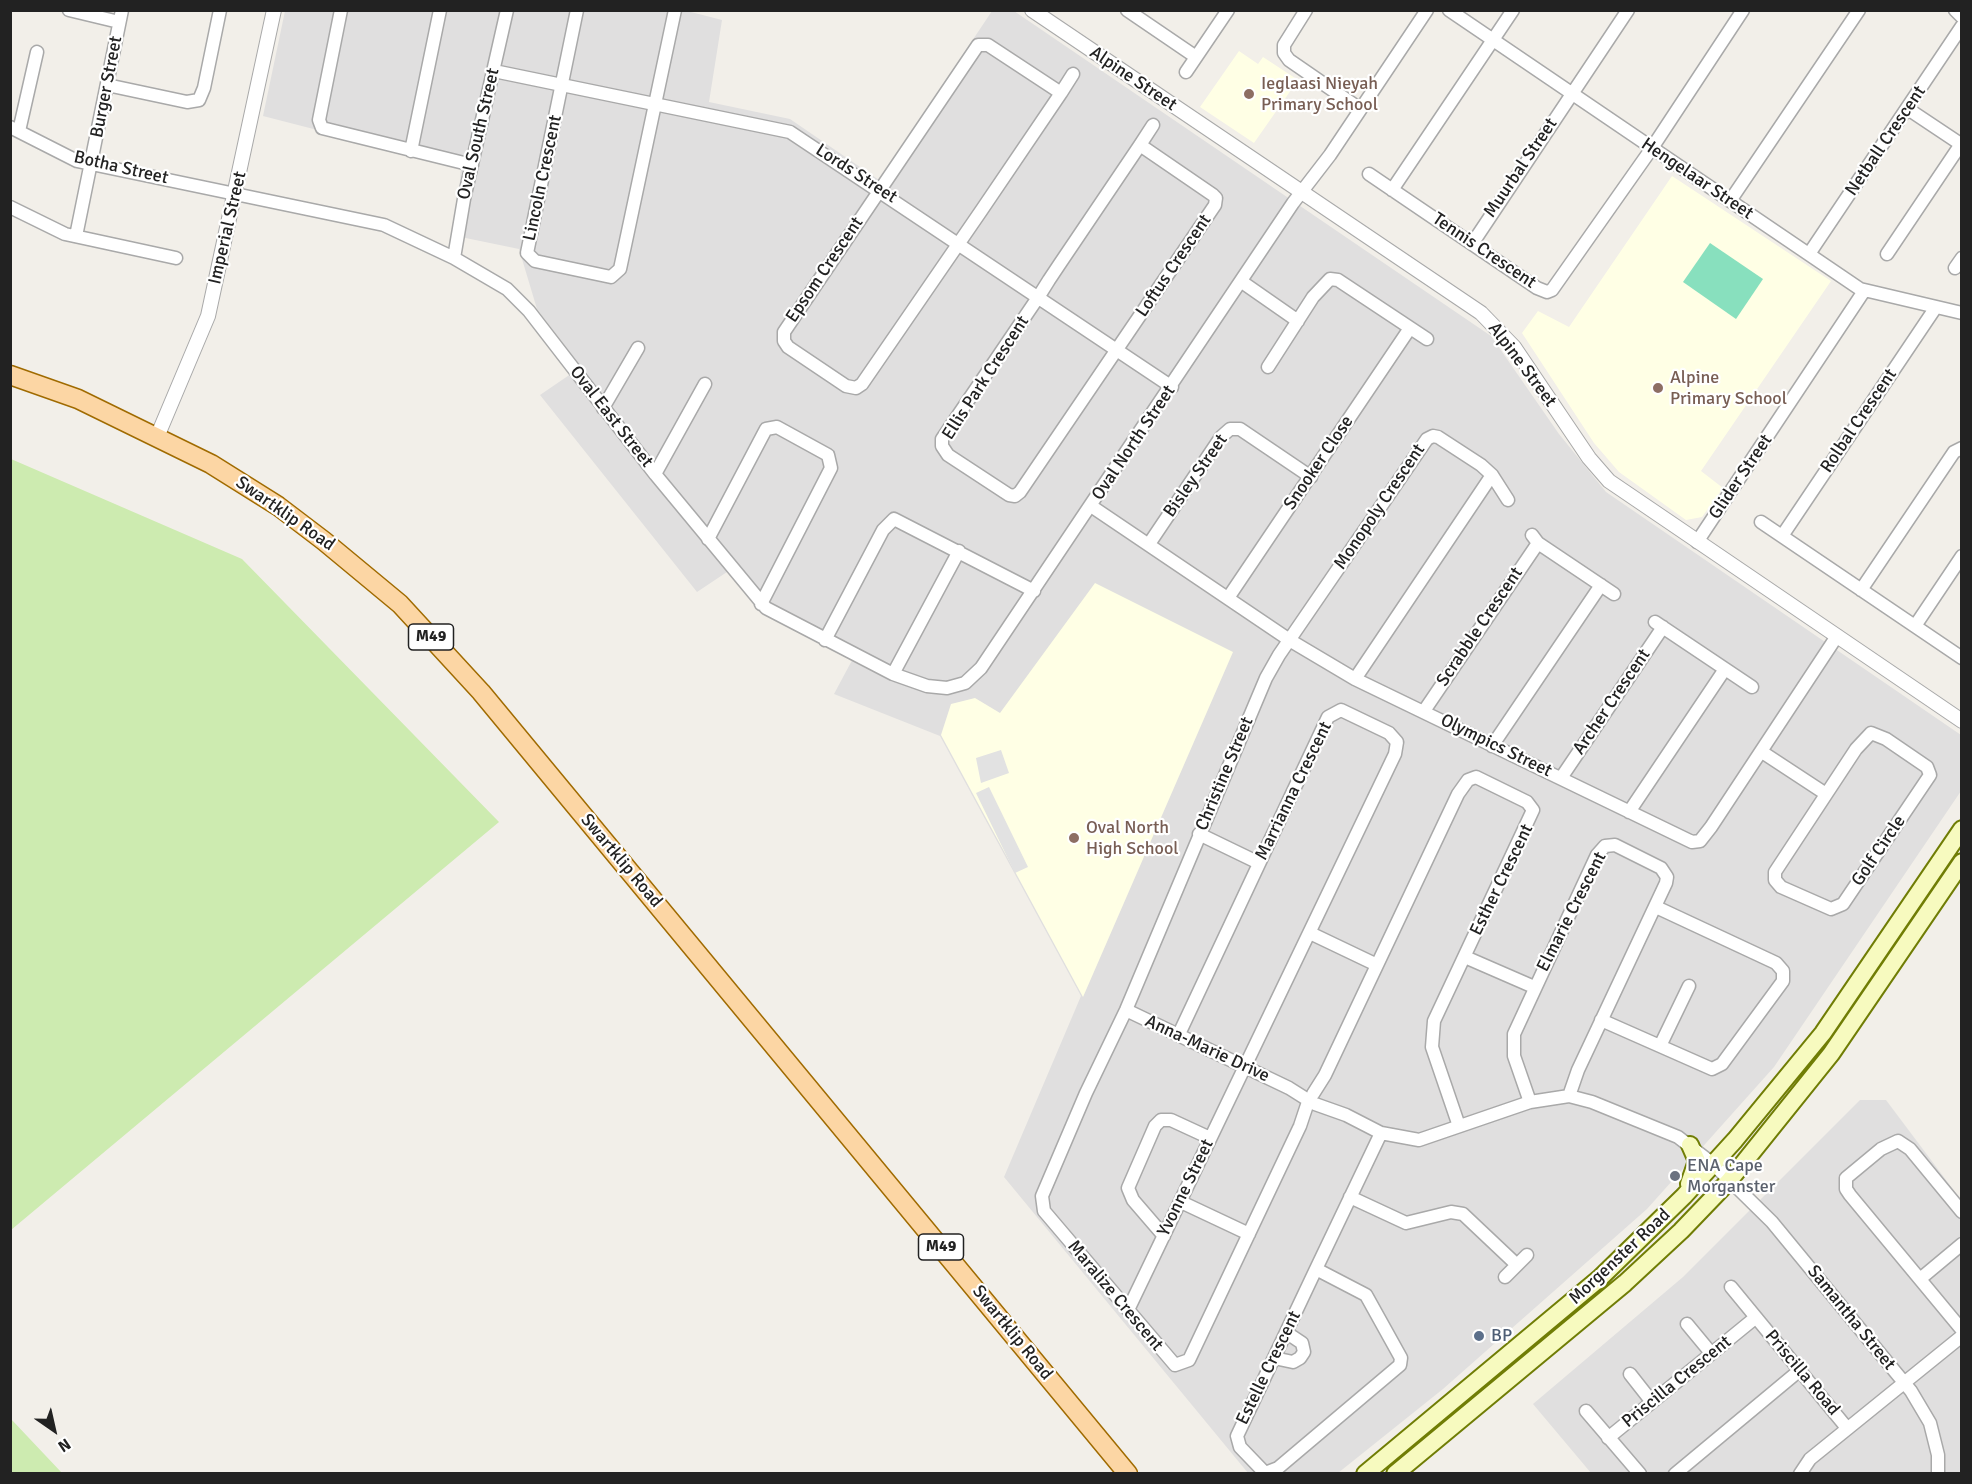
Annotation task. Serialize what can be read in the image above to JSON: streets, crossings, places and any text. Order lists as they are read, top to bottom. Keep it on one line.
{"streets":{"main road":["Swartklip Road","M49","Morgenster Road"],"street":["Alpine Street","Burger Street","Oval South Street","Netball Crescent","Botha Street","Muurbal Street","Lords Street","Lincoln Crescent","Hengelaar Street","Imperial Street","Tennis Crescent","Loftus Crescent","Epsom Crescent","Ellis Park Crescent","Oval East Street","Rolbal Crescent","Oval North Street","Snooker Close","Bisley Street","Glider Street","Monopoly Crescent","Scrabble Crescent","Archer Crescent","Olympics Street","Christine Street","Marrianna Crescent","Golf Circle","Esther Crescent","Elmarie Crescent","Anna-Marie Drive","Yvonne Street","Maralize Crescent","Samantha Street","Estelle Crescent","Priscilla Road","Priscilla Crescent"]},"crossings":[["Alpine Street","Oval North Street"],["Alpine Street","Glider Street"],["Alpine Street","Olympics Street"],["Burger Street","Botha Street"],["Oval South Street","Lords Street"],["Oval South Street","Oval East Street"],["Netball Crescent","Hengelaar Street"],["Botha Street","Imperial Street"],["Botha Street","Oval East Street"],["Muurbal Street","Hengelaar Street"],["Muurbal Street","Tennis Crescent"],["Lords Street","Lincoln Crescent"],["Lords Street","Loftus Crescent"],["Lords Street","Epsom Crescent"],["Lords Street","Ellis Park Crescent"],["Lords Street","Oval North Street"],["Hengelaar Street","Tennis Crescent"],["Hengelaar Street","Rolbal Crescent"],["Hengelaar Street","Glider Street"],["Imperial Street","Oval East Street"],["Imperial Street","Swartklip Road"],["Loftus Crescent","Ellis Park Crescent"],["Oval East Street","Oval North Street"],["Oval North Street","Olympics Street"],["Snooker Close","Bisley Street"],["Snooker Close","Olympics Street"],["Bisley Street","Olympics Street"],["Monopoly Crescent","Olympics Street"],["Monopoly Crescent","Christine Street"],["Scrabble Crescent","Olympics Street"],["Archer Crescent","Olympics Street"],["Olympics Street","Christine Street"],["Christine Street","Anna-Marie Drive"],["Christine Street","Maralize Crescent"],["Marrianna Crescent","Anna-Marie Drive"],["Marrianna Crescent","Yvonne Street"],["Esther Crescent","Anna-Marie Drive"],["Esther Crescent","Maralize Crescent"],["Elmarie Crescent","Anna-Marie Drive"],["Anna-Marie Drive","Yvonne Street"],["Anna-Marie Drive","Morgenster Road"],["Anna-Marie Drive","Maralize Crescent"],["Anna-Marie Drive","Samantha Street"],["Anna-Marie Drive","Estelle Crescent"],["Yvonne Street","Maralize Crescent"],["Morgenster Road","Samantha Street"],["Priscilla Road","Priscilla Crescent"]],"places":["Ieglaasi Nieyah Primary School","Alpine Primary School","Oval North High School","ENA Cape Morganster","BP"],"north":"bottom right"}
